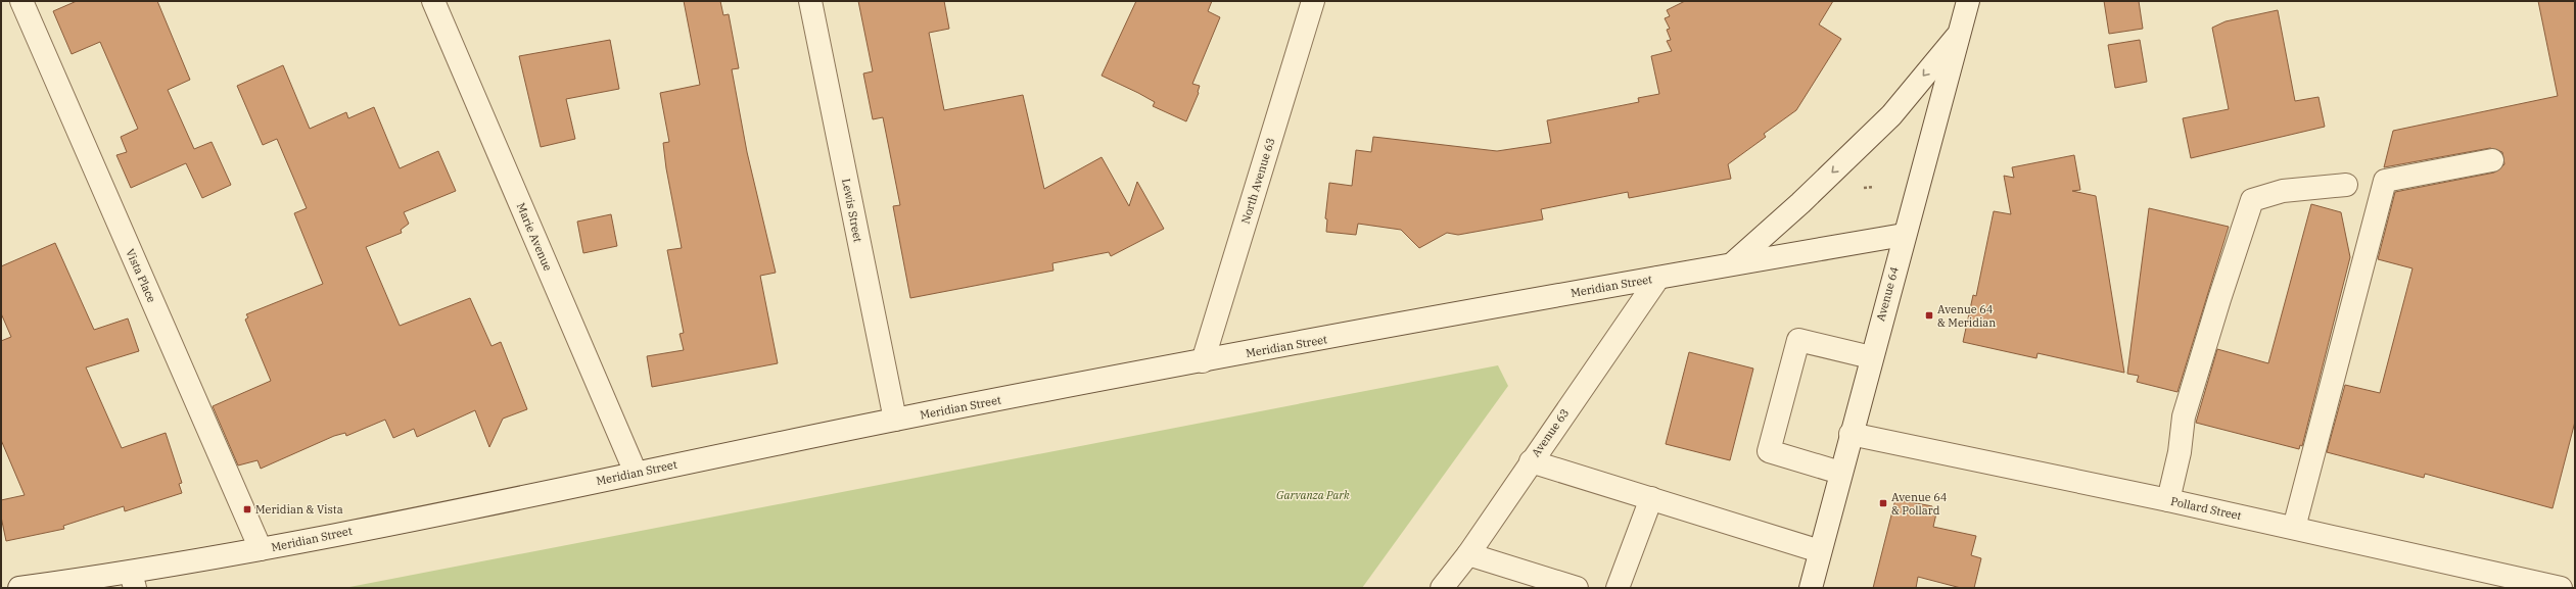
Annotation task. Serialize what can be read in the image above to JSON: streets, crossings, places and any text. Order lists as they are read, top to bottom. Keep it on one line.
{"streets":{"street":["North Avenue 63","Lewis Street","Marie Avenue","Vista Place","Meridian Street","Avenue 64","Avenue 63","Pollard Street"]},"crossings":[["North Avenue 63","Meridian Street"],["Lewis Street","Meridian Street"],["Marie Avenue","Meridian Street"],["Vista Place","Meridian Street"],["Meridian Street","Avenue 64"],["Meridian Street","Avenue 63"],["Avenue 64","Pollard Street"]],"parks":["Garvanza Park"],"places":{"transit":["Avenue 64 & Meridian","Avenue 64 & Pollard","Meridian & Vista"]}}
